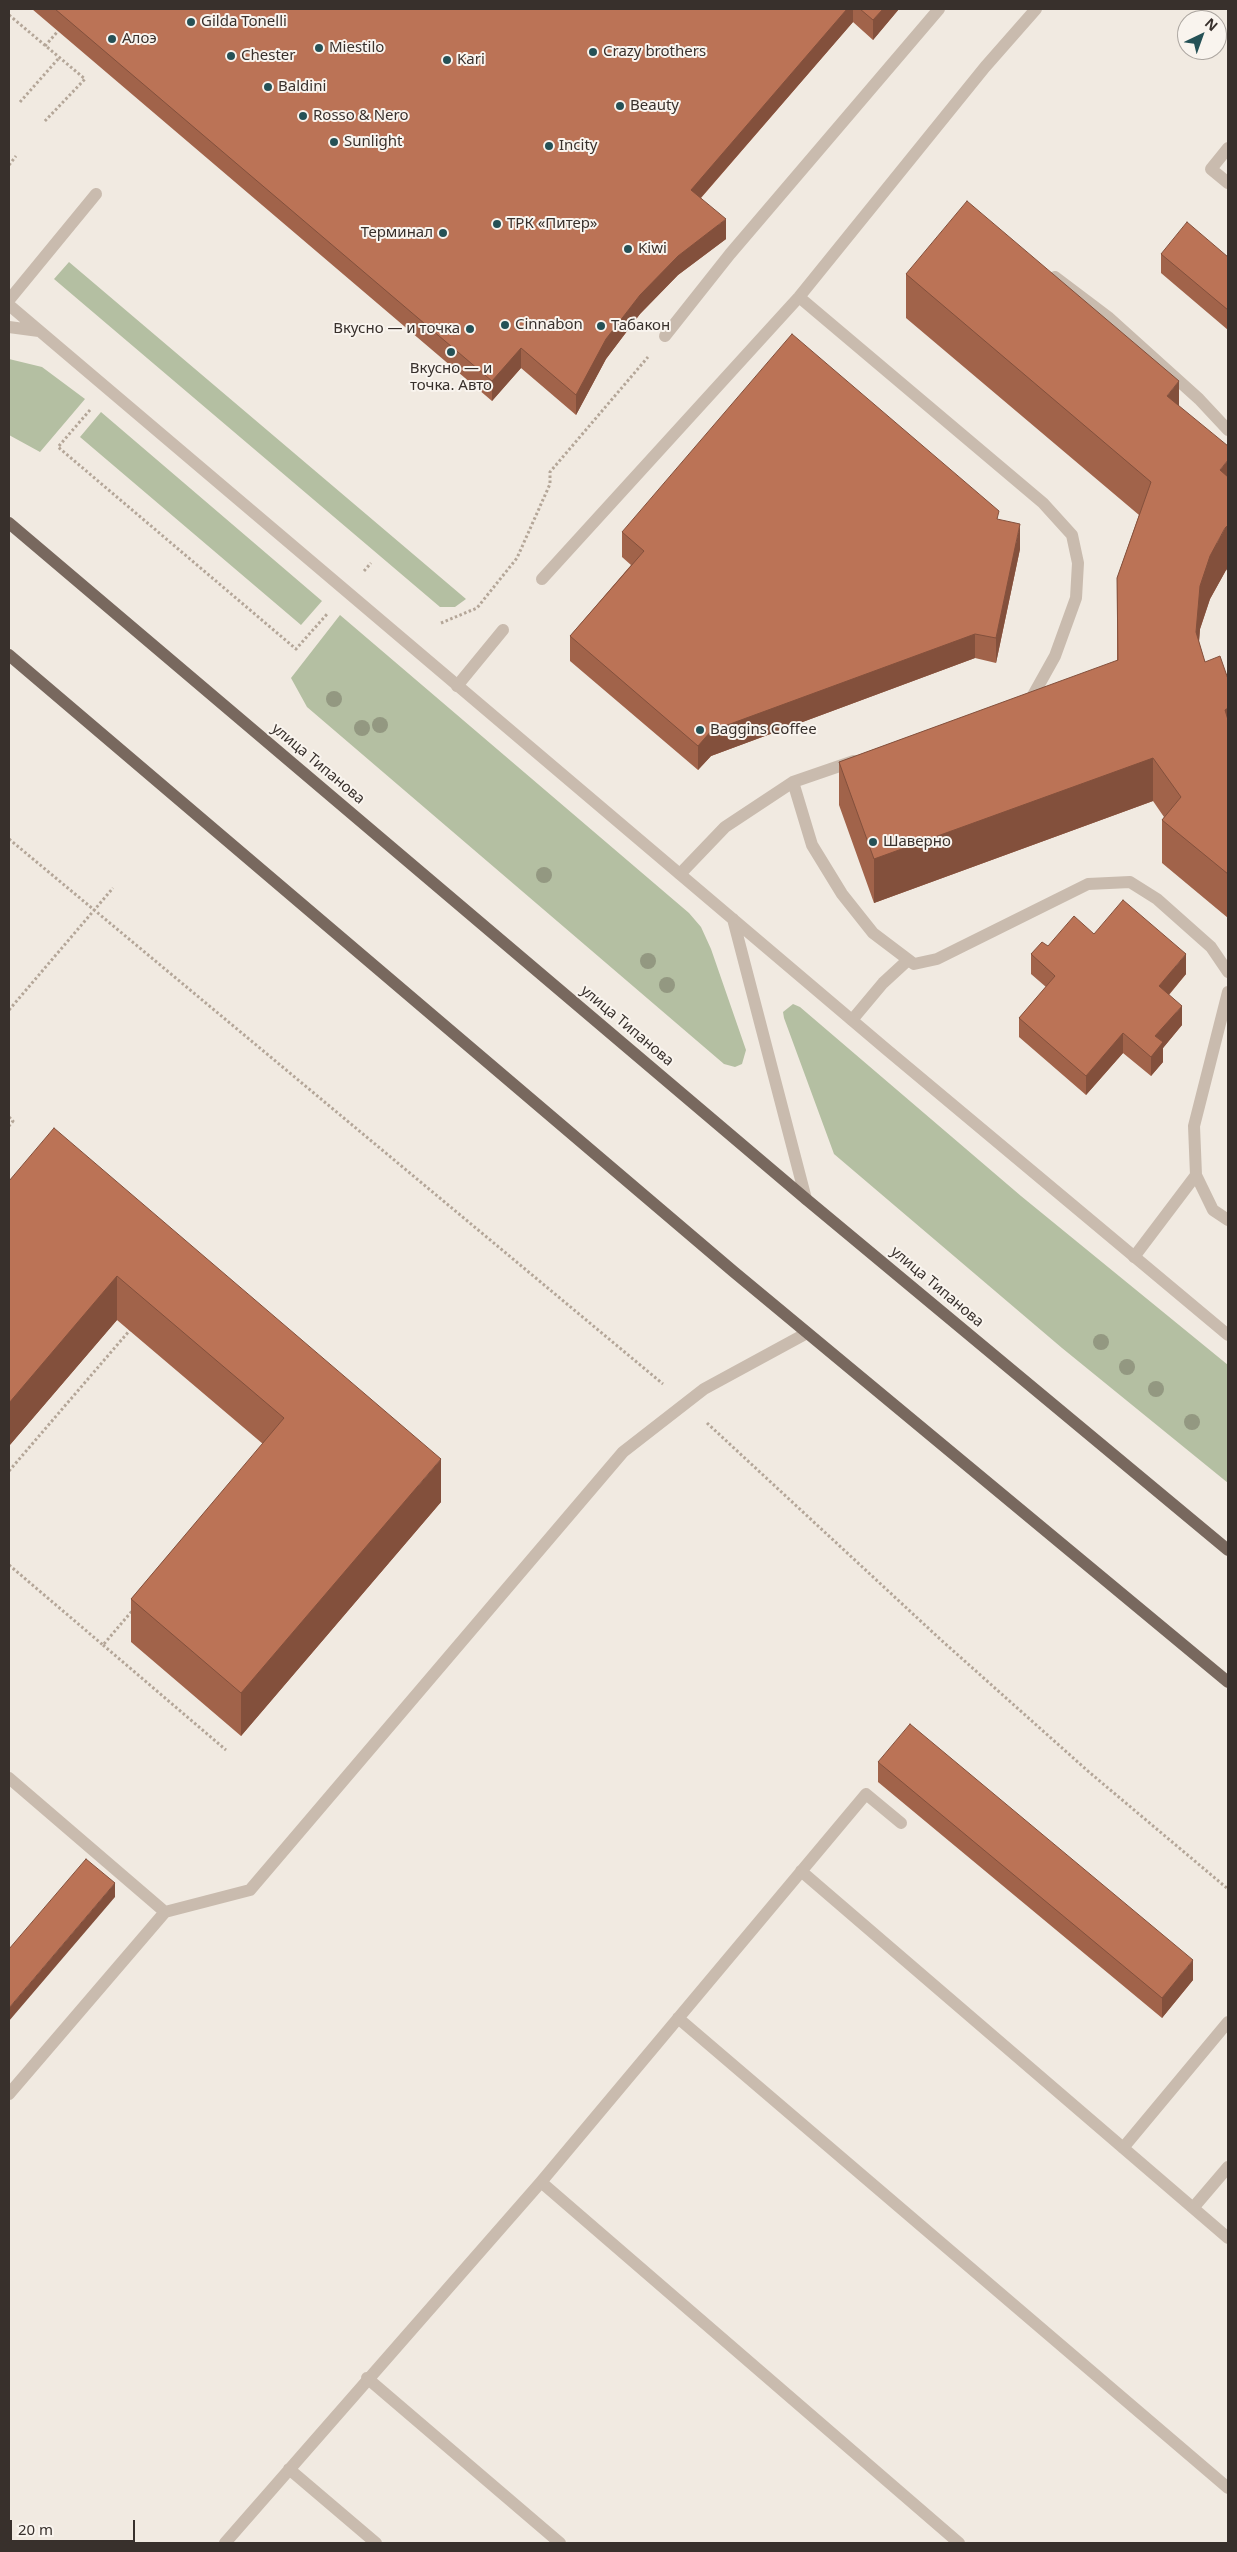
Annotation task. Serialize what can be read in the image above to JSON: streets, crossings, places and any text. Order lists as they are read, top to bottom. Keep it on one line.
{"streets":{"main road":["улица Типанова"]},"places":["Gilda Tonelli","Алоэ","Miestilo","Crazy brothers","Chester","Kari","Baldini","Beauty","Rosso & Nero","Sunlight","Incity","ТРК «Питер»","Терминал","Kiwi","Cinnabon","Табакон","Вкусно — и точка","Вкусно — и точка. Авто","Baggins Coffee","Шаверно"],"scale_bar":"20 m","north":"top right"}
